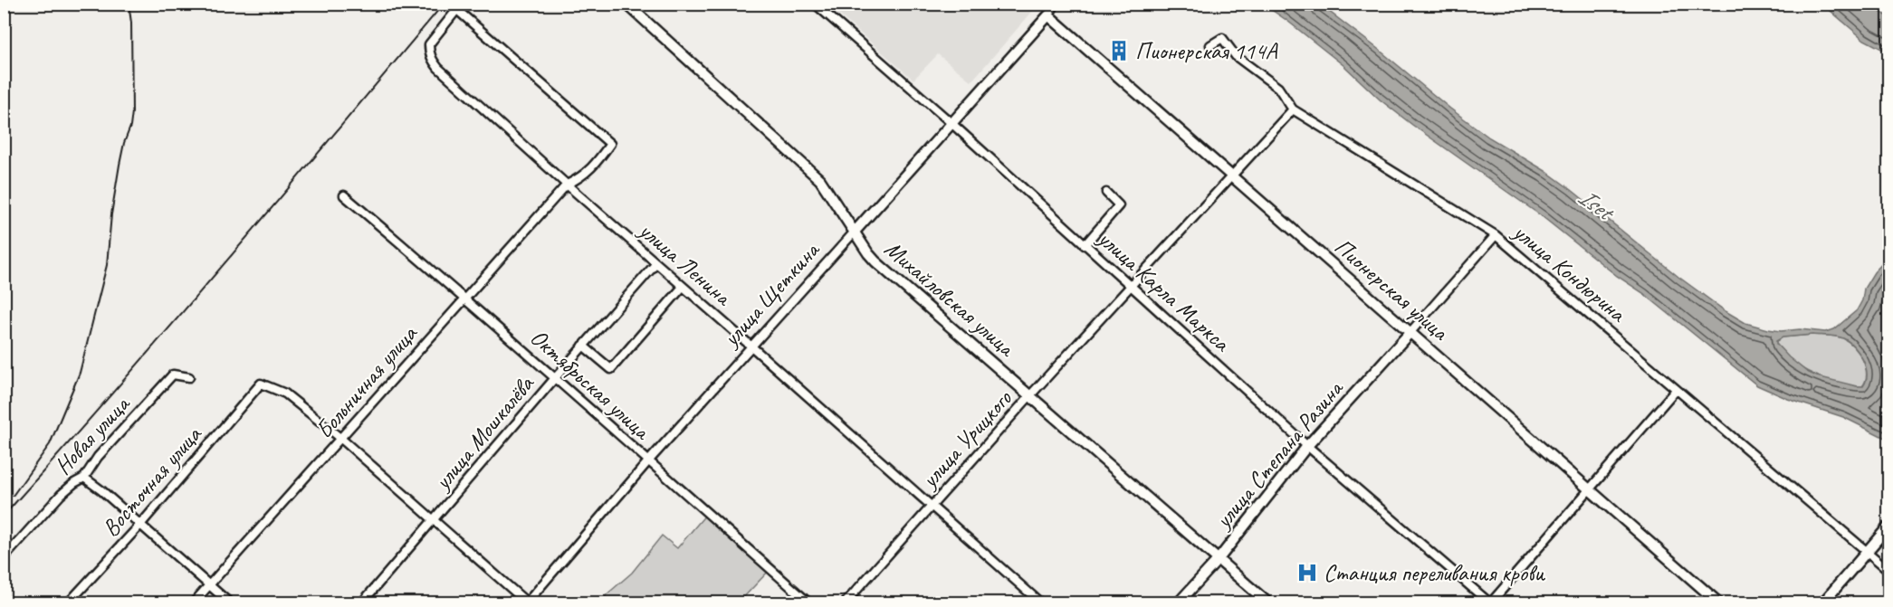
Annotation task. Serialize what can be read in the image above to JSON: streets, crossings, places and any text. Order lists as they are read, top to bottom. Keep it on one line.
{"streets":{"main road":["Пионерская улица","улица Щеткина","Михайловская улица","улица Степана Разина"],"street":["улица Ленина","улица Кондюрина","улица Карла Маркса","Больничная улица","Октябрьская улица","улица Мошкалёва","Новая улица","улица Урицкого","Восточная улица"]},"crossings":[["улица Ленина","улица Щеткина"],["улица Ленина","Больничная улица"],["улица Ленина","улица Мошкалёва"],["улица Ленина","улица Урицкого"],["улица Кондюрина","улица Урицкого"],["Пионерская улица","улица Щеткина"],["Пионерская улица","улица Урицкого"],["Пионерская улица","улица Степана Разина"],["улица Карла Маркса","улица Щеткина"],["улица Карла Маркса","улица Урицкого"],["улица Карла Маркса","улица Степана Разина"],["улица Щеткина","Михайловская улица"],["улица Щеткина","Октябрьская улица"],["Михайловская улица","улица Урицкого"],["Михайловская улица","улица Степана Разина"],["Больничная улица","Октябрьская улица"],["Больничная улица","Восточная улица"],["Октябрьская улица","улица Мошкалёва"]],"water":["Iset"],"places":{"building":["Пионерская 114А"],"hospital":["Станция переливания крови"]}}
